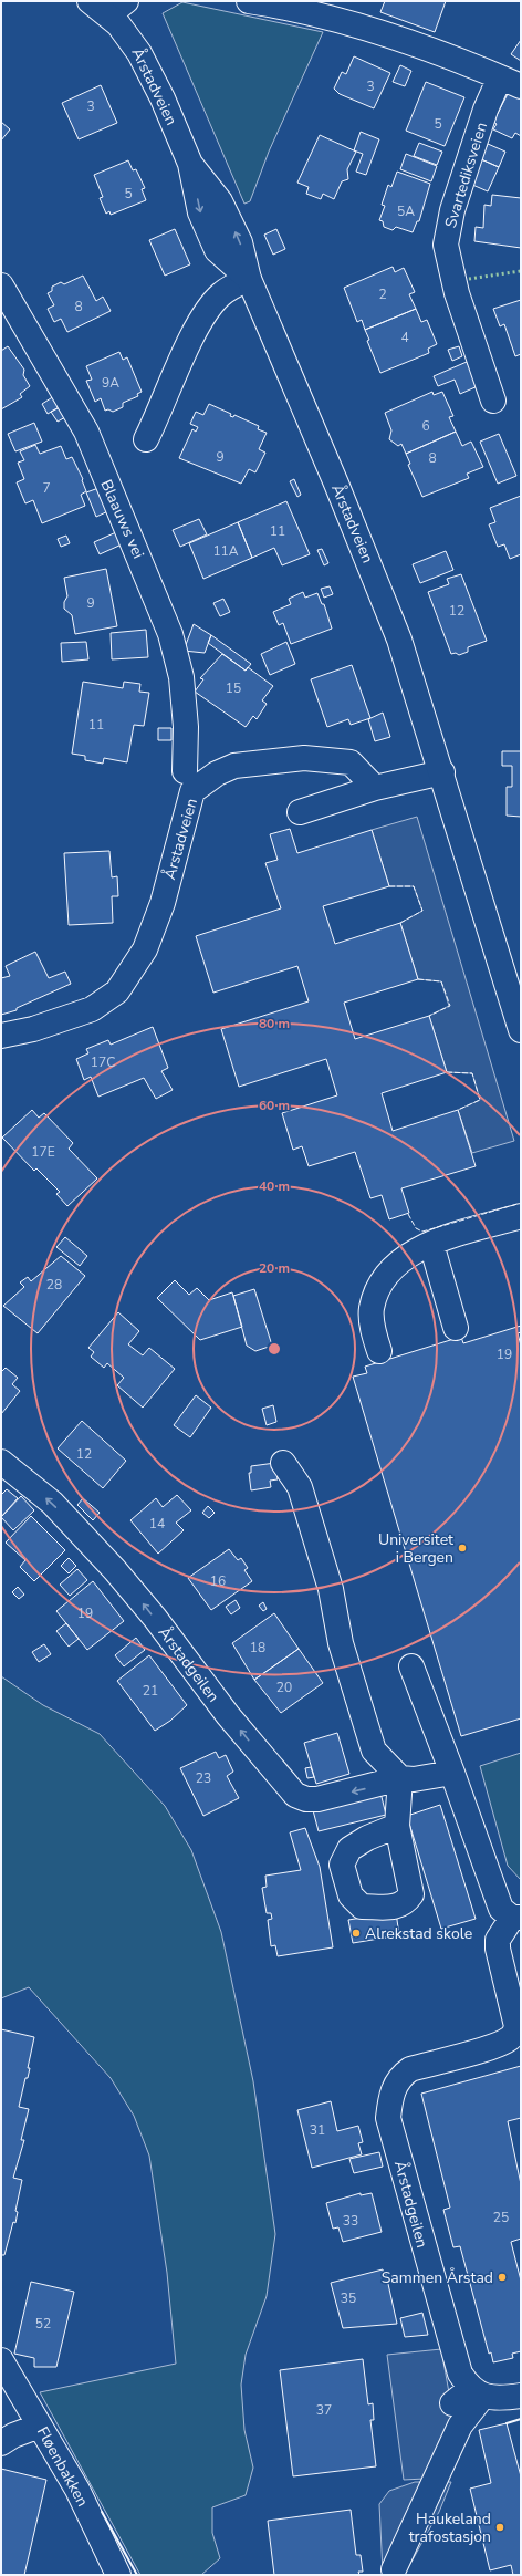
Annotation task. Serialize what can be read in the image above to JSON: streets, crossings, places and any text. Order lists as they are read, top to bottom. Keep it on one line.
{"streets":{"street":["Årstadveien","Svartediksveien","Blaauws vei","Årstadgeilen","Fløenbakken"]},"one_way":["Årstadgeilen"],"places":["Universitet i Bergen","Alrekstad skole","Sammen Årstad","Haukeland trafostasjon"],"house_numbers":["3","3","5","5","5A","2","8","4","9A","6","9","8","7","11","11A","9","12","15","11","17C","17E","28","19","12","14","16","19","18","20","21","23","31","25","33","35","52","37"],"rings":["80 m","60 m","40 m","20 m"]}
